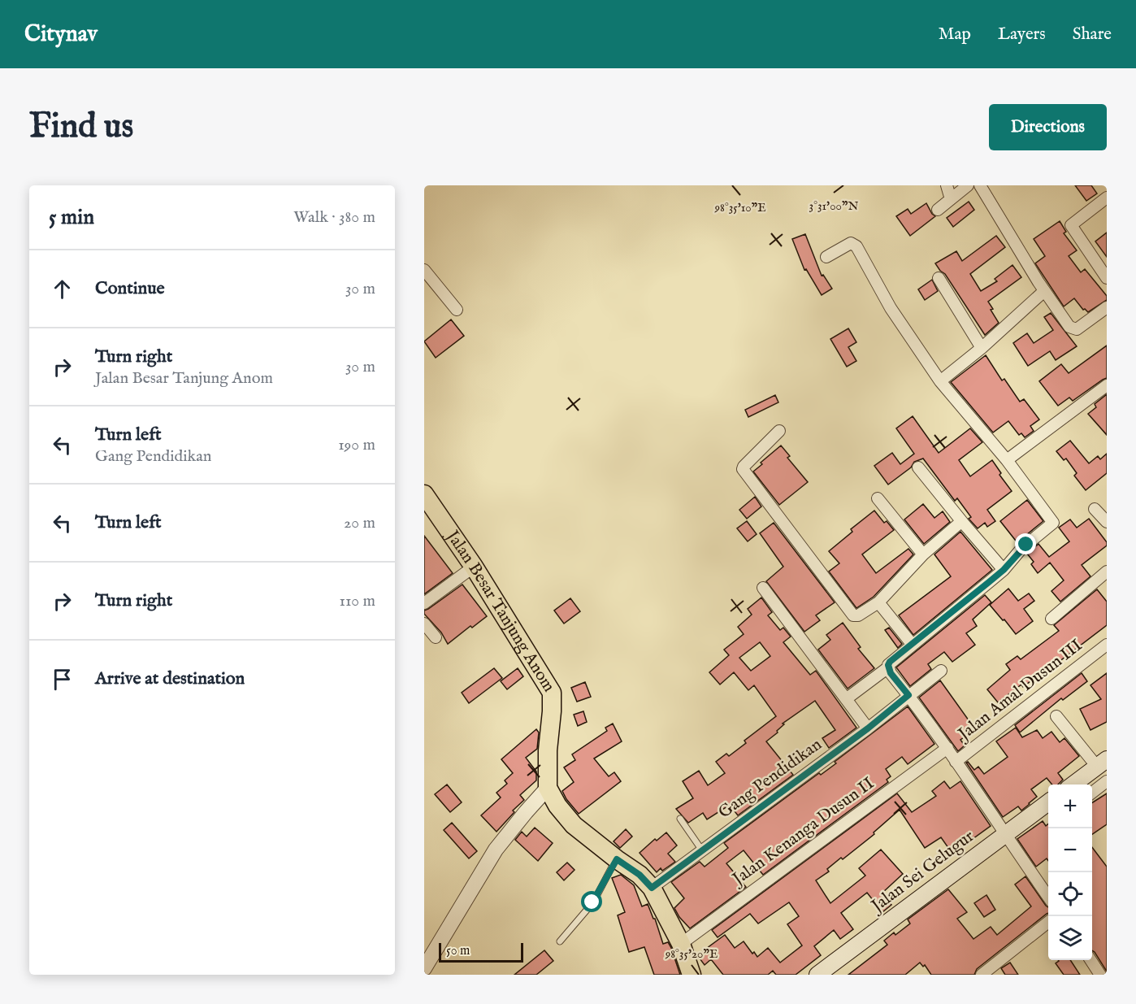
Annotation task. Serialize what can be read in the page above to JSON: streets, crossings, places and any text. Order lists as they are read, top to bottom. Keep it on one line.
{"streets":{"main road":["Jalan Besar Tanjung Anom","Jalan Sei Gelugur"],"street":["Jalan Amal Dusun III","Gang Pendidikan","Jalan Kenanga Dusun II"]},"scale_bar":"50 m","page":{"header":"Citynav","nav":["Map","Layers","Share"],"buttons":"Directions","title":"Find us","heading":["5 min","Walk · 380 m"],"list":[["Continue","30 m"],["Turn right","Jalan Besar Tanjung Anom","30 m"],["Turn left","Gang Pendidikan","190 m"],["Turn left","20 m"],["Turn right","110 m"],"Arrive at destination"],"map_buttons":["+","−"],"scale":"50 m"},"coordinates":["3°31'00\"N","98°35'10\"E","98°35'20\"E"]}
